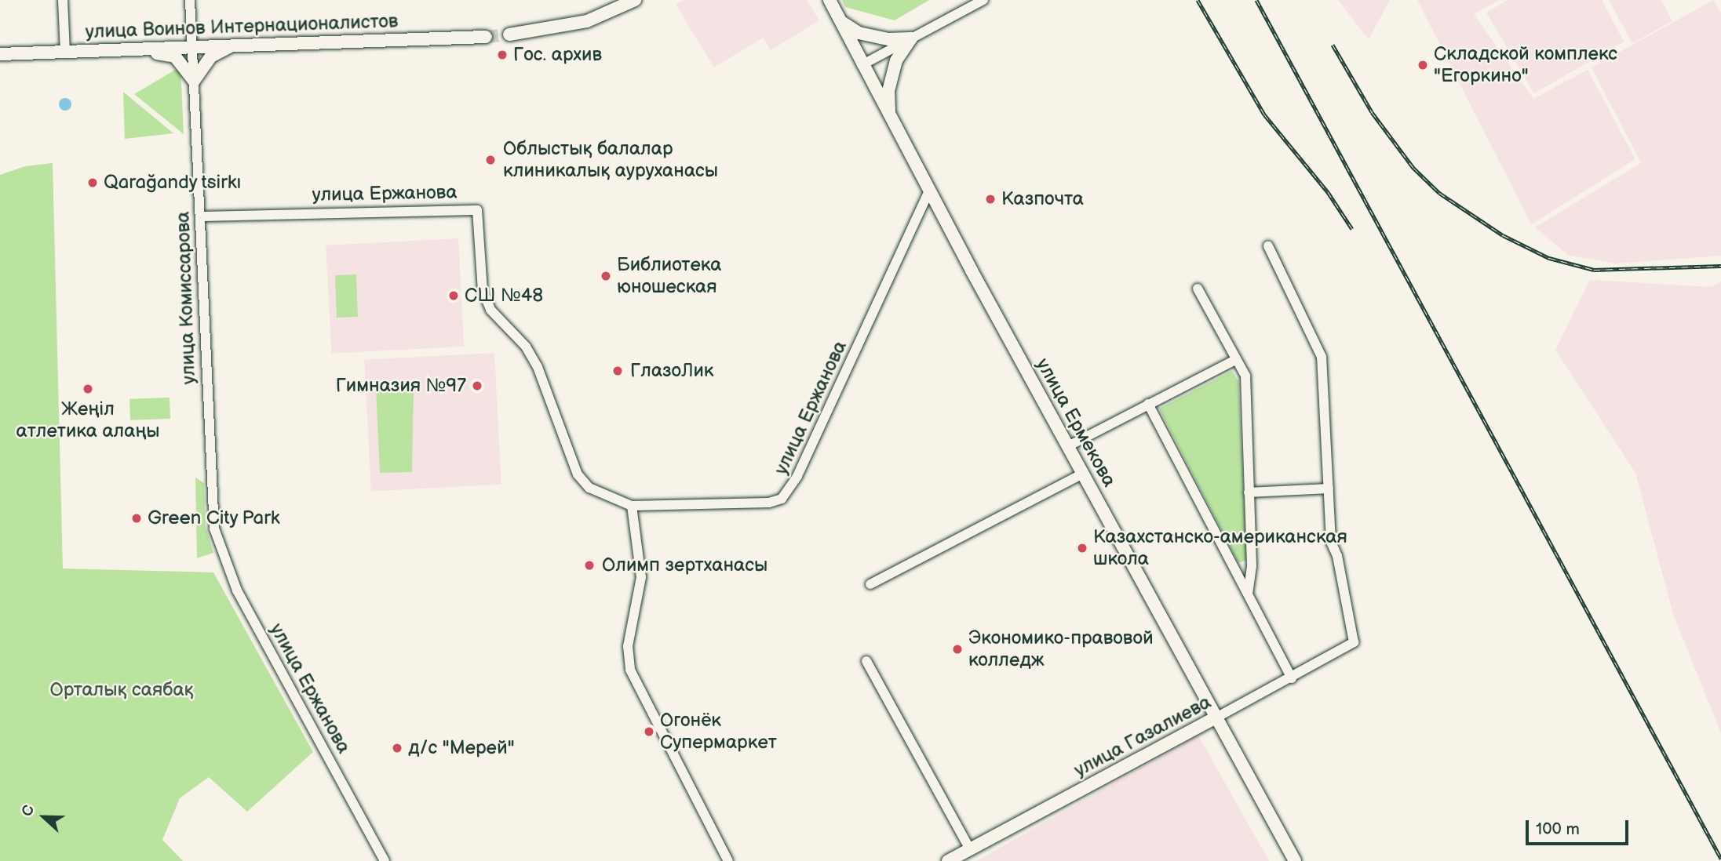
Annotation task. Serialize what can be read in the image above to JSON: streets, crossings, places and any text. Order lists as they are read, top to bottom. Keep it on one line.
{"streets":{"main road":["улица Воинов Интернационалистов","улица Ермекова","улица Газалиева"],"street":["улица Ержанова","улица Комиссарова"]},"crossings":[["улица Воинов Интернационалистов","улица Комиссарова"],["улица Ержанова","улица Комиссарова"],["улица Ержанова","улица Ермекова"],["улица Ермекова","улица Газалиева"]],"parks":["Орталық саябақ"],"places":["Гос. архив","Складской комплекс \"Егоркино\"","Облыстық балалар клиникалық ауруханасы","Qarağandy tsirkı","Казпочта","Библиотека юношеская","СШ №48","ГлазоЛик","Гимназия №97","Жеңіл атлетика алаңы","Green City Park","Казахстанско-американская школа","Олимп зертханасы","Экономико-правовой колледж","Огонёк Супермаркет","д/с \"Мерей\""],"scale_bar":"100 m","north":"left"}
